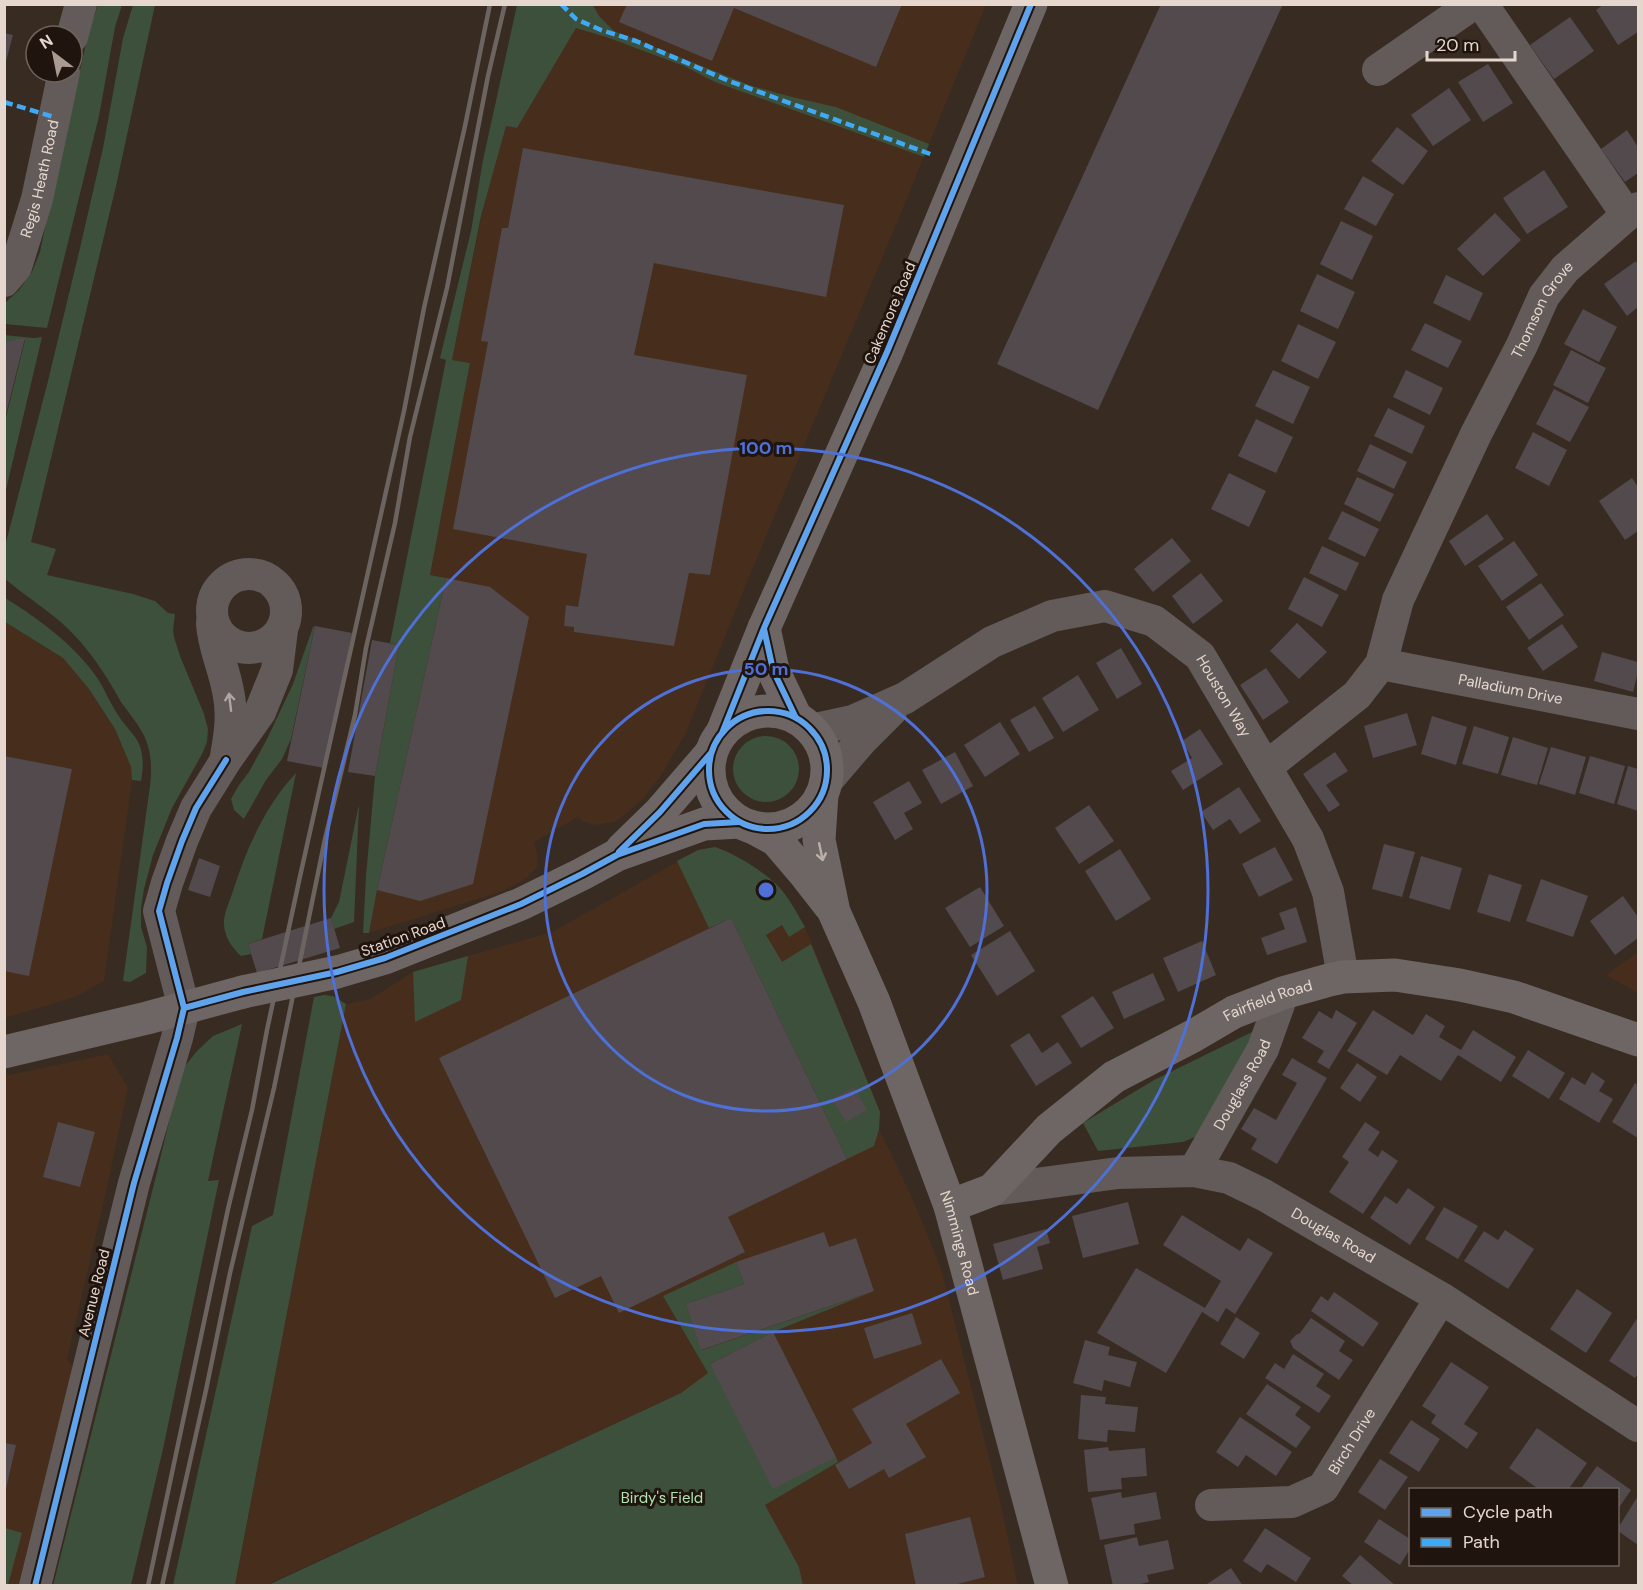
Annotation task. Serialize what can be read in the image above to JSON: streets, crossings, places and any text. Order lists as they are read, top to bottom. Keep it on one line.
{"streets":{"main road":["Cakemore Road","Station Road","Fairfield Road","Nimmings Road"],"street":["Regis Heath Road","Thomson Grove","Palladium Drive","Houston Way","Douglass Road","Douglas Road","Avenue Road","Birch Drive"]},"crossings":[["Thomson Grove","Palladium Drive"],["Cakemore Road","Houston Way"],["Cakemore Road","Station Road"],["Cakemore Road","Nimmings Road"],["Houston Way","Station Road"],["Houston Way","Fairfield Road"],["Houston Way","Nimmings Road"],["Station Road","Nimmings Road"],["Station Road","Avenue Road"],["Fairfield Road","Douglass Road"],["Fairfield Road","Douglas Road"],["Fairfield Road","Nimmings Road"],["Douglass Road","Douglas Road"],["Douglas Road","Birch Drive"]],"parks":["Birdy's Field"],"legend":["Cycle path","Path"],"scale_bar":"20 m","north":"top left","rings":["100 m","50 m"]}
